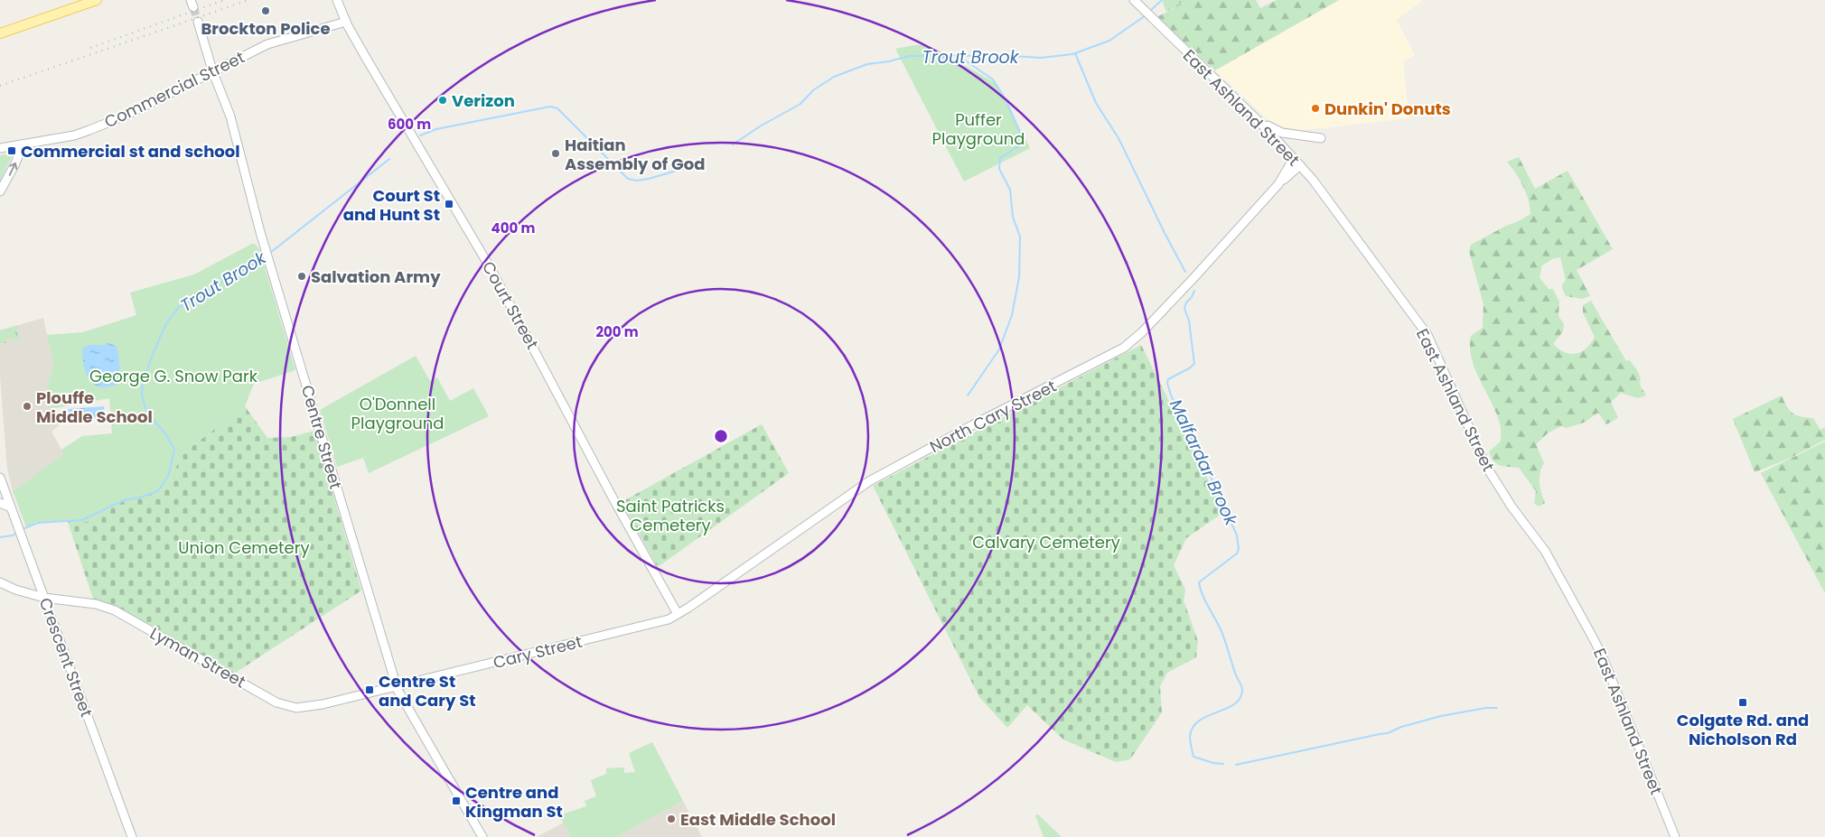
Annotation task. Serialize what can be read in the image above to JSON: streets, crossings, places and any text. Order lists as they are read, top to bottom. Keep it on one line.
{"streets":{"main road":["Commercial Street","East Ashland Street","Court Street","North Cary Street","Centre Street","Cary Street","Crescent Street","Lyman Street"]},"crossings":[["Commercial Street","Court Street"],["Commercial Street","Centre Street"],["East Ashland Street","North Cary Street"],["Court Street","North Cary Street"],["Court Street","Cary Street"],["North Cary Street","Cary Street"],["Centre Street","Cary Street"],["Centre Street","Lyman Street"],["Cary Street","Lyman Street"],["Crescent Street","Lyman Street"]],"water":["Trout Brook","Malfardar Brook"],"parks":["Puffer Playground","George G. Snow Park","O'Donnell Playground","Saint Patricks Cemetery","Calvary Cemetery","Union Cemetery"],"places":{"other":["Brockton Police","Verizon","Dunkin' Donuts","Haitian Assembly of God","Salvation Army","Plouffe Middle School","East Middle School"],"transit":["Commercial st and school","Court St and Hunt St","Centre St and Cary St","Colgate Rd. and Nicholson Rd","Centre and Kingman St"]},"rings":["600 m","400 m","200 m"]}
